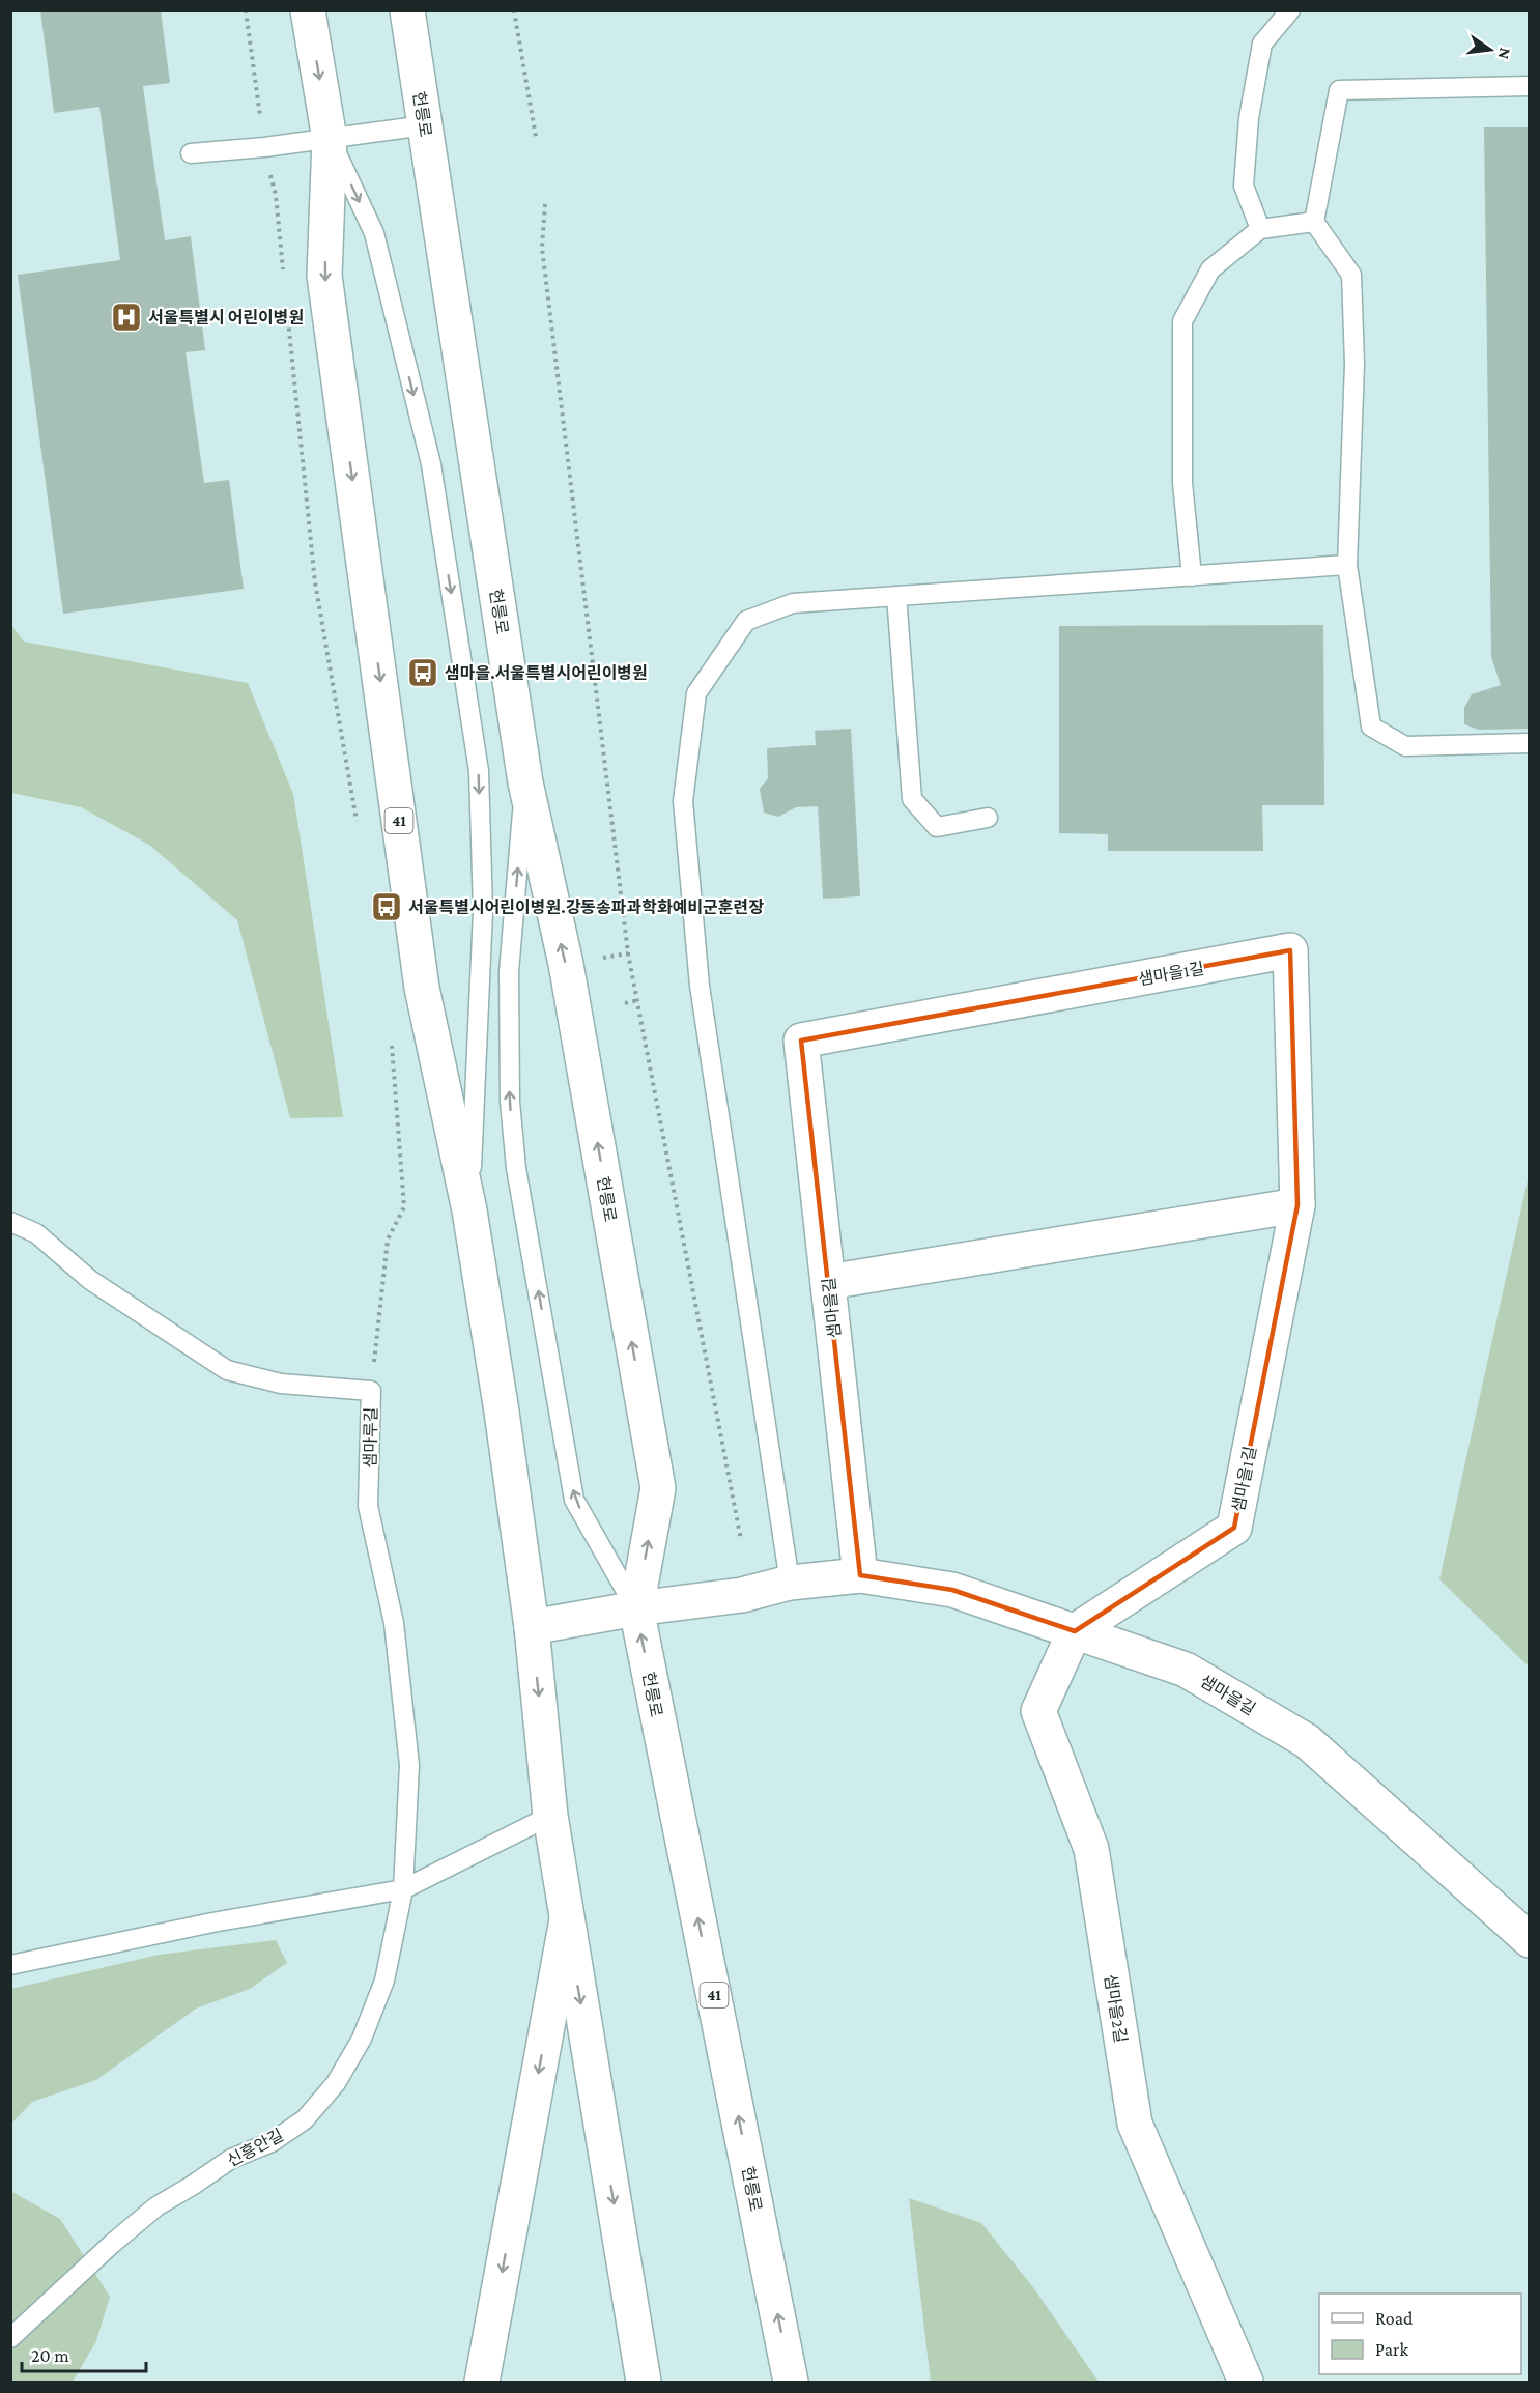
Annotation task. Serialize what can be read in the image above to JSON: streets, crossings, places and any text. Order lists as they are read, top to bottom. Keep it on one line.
{"streets":{"main road":["헌릉로","41","샘마을1길","샘마을길","샘마을2길"],"lane":["샘마루길","신흥안길"]},"crossings":[["헌릉로","샘마을길"],["41","샘마을길"],["샘마을1길","샘마을길"],["샘마을1길","샘마을2길"],["샘마을길","샘마을2길"],["샘마루길","신흥안길"]],"places":{"hospital":["서울특별시 어린이병원"],"bus stop":["샘마을.서울특별시어린이병원","서울특별시어린이병원.강동송파과학화예비군훈련장"]},"legend":["Road","Park"],"scale_bar":"20 m","north":"right"}
